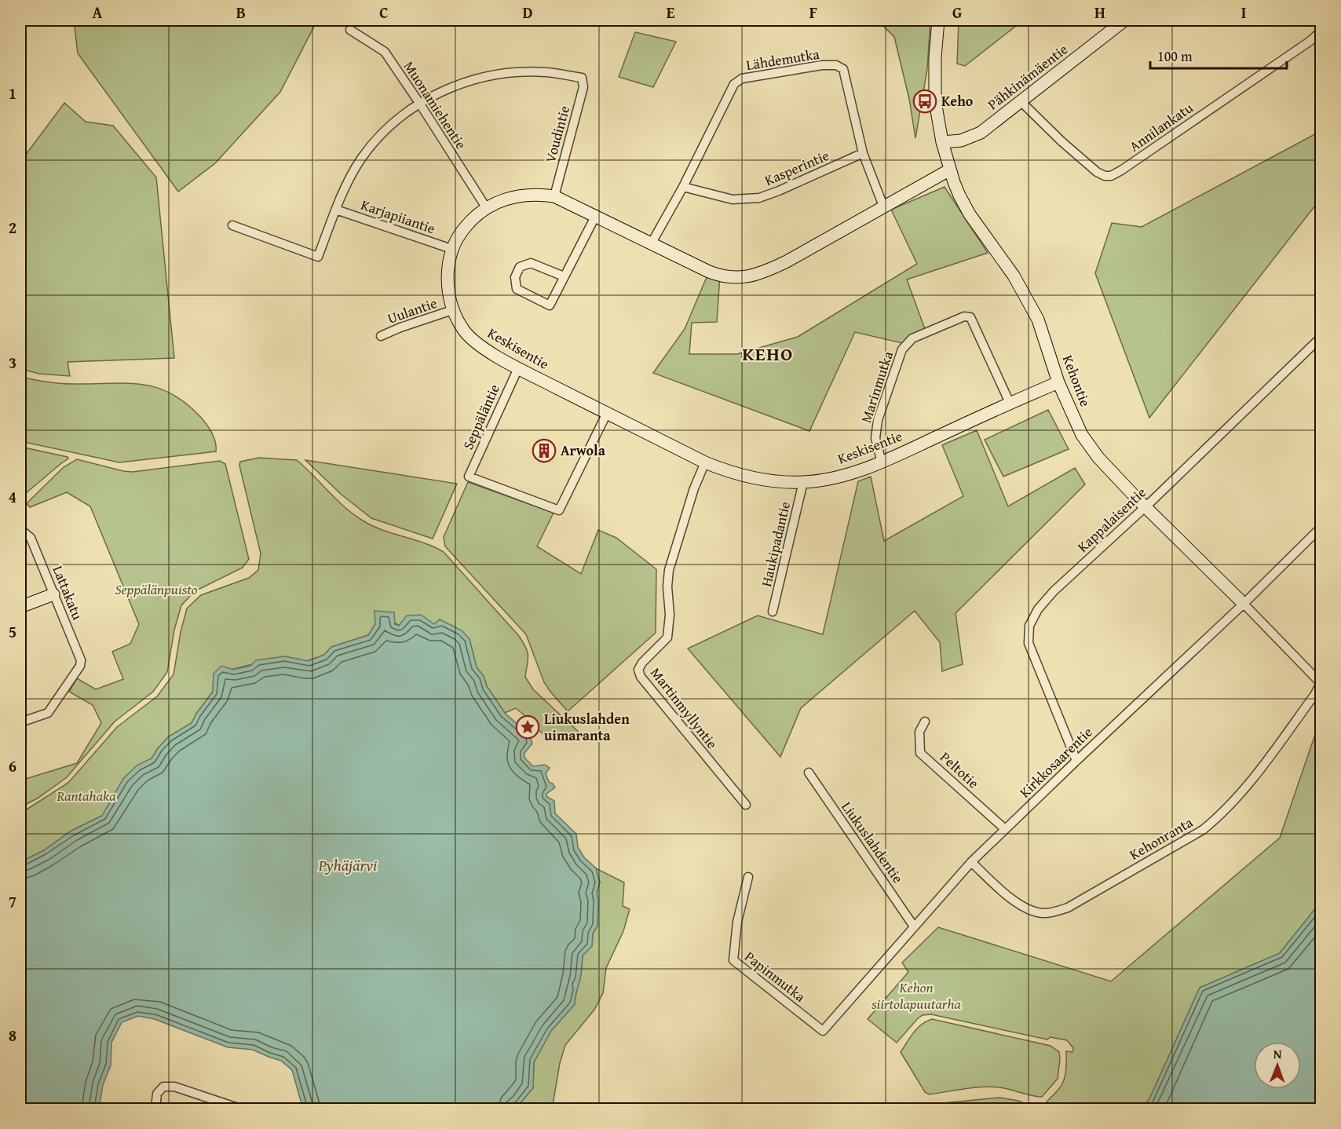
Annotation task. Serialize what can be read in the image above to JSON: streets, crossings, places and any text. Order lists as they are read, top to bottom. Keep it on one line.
{"streets":{"street":["Lähdemutka","Pähkinämäentie","Muonamiehentie","Annilankatu","Voudintie","Kasperintie","Karjapiiantie","Uulantie","Keskisentie","Kehontie","Marinmutka","Seppäläntie","Kappalaisentie","Haukipadantie","Lattakatu","Martinmyllyntie","Kirkkosaarentie","Peltotie","Kehonranta","Liukuslahdentie","Papinmutka"]},"crossings":[["Lähdemutka","Kasperintie"],["Lähdemutka","Keskisentie"],["Pähkinämäentie","Annilankatu"],["Pähkinämäentie","Kehontie"],["Muonamiehentie","Voudintie"],["Muonamiehentie","Keskisentie"],["Voudintie","Keskisentie"],["Karjapiiantie","Keskisentie"],["Uulantie","Keskisentie"],["Keskisentie","Kehontie"],["Keskisentie","Marinmutka"],["Keskisentie","Seppäläntie"],["Keskisentie","Haukipadantie"],["Keskisentie","Martinmyllyntie"],["Kehontie","Kappalaisentie"],["Kehontie","Kirkkosaarentie"],["Kehontie","Kehonranta"],["Kappalaisentie","Kirkkosaarentie"],["Kirkkosaarentie","Peltotie"],["Kirkkosaarentie","Kehonranta"],["Kirkkosaarentie","Liukuslahdentie"],["Kirkkosaarentie","Papinmutka"]],"districts":["KEHO"],"water":["Pyhäjärvi"],"parks":["Seppälänpuisto","Rantahaka","Kehon siirtolapuutarha"],"places":{"bus stop":["Keho"],"building":["Arwola"],"place":["Liukuslahden uimaranta"]},"scale_bar":"100 m","north":"top","grid":{"columns":["A","B","C","D","E","F","G","H","I"],"rows":["1","2","3","4","5","6","7","8"]}}
